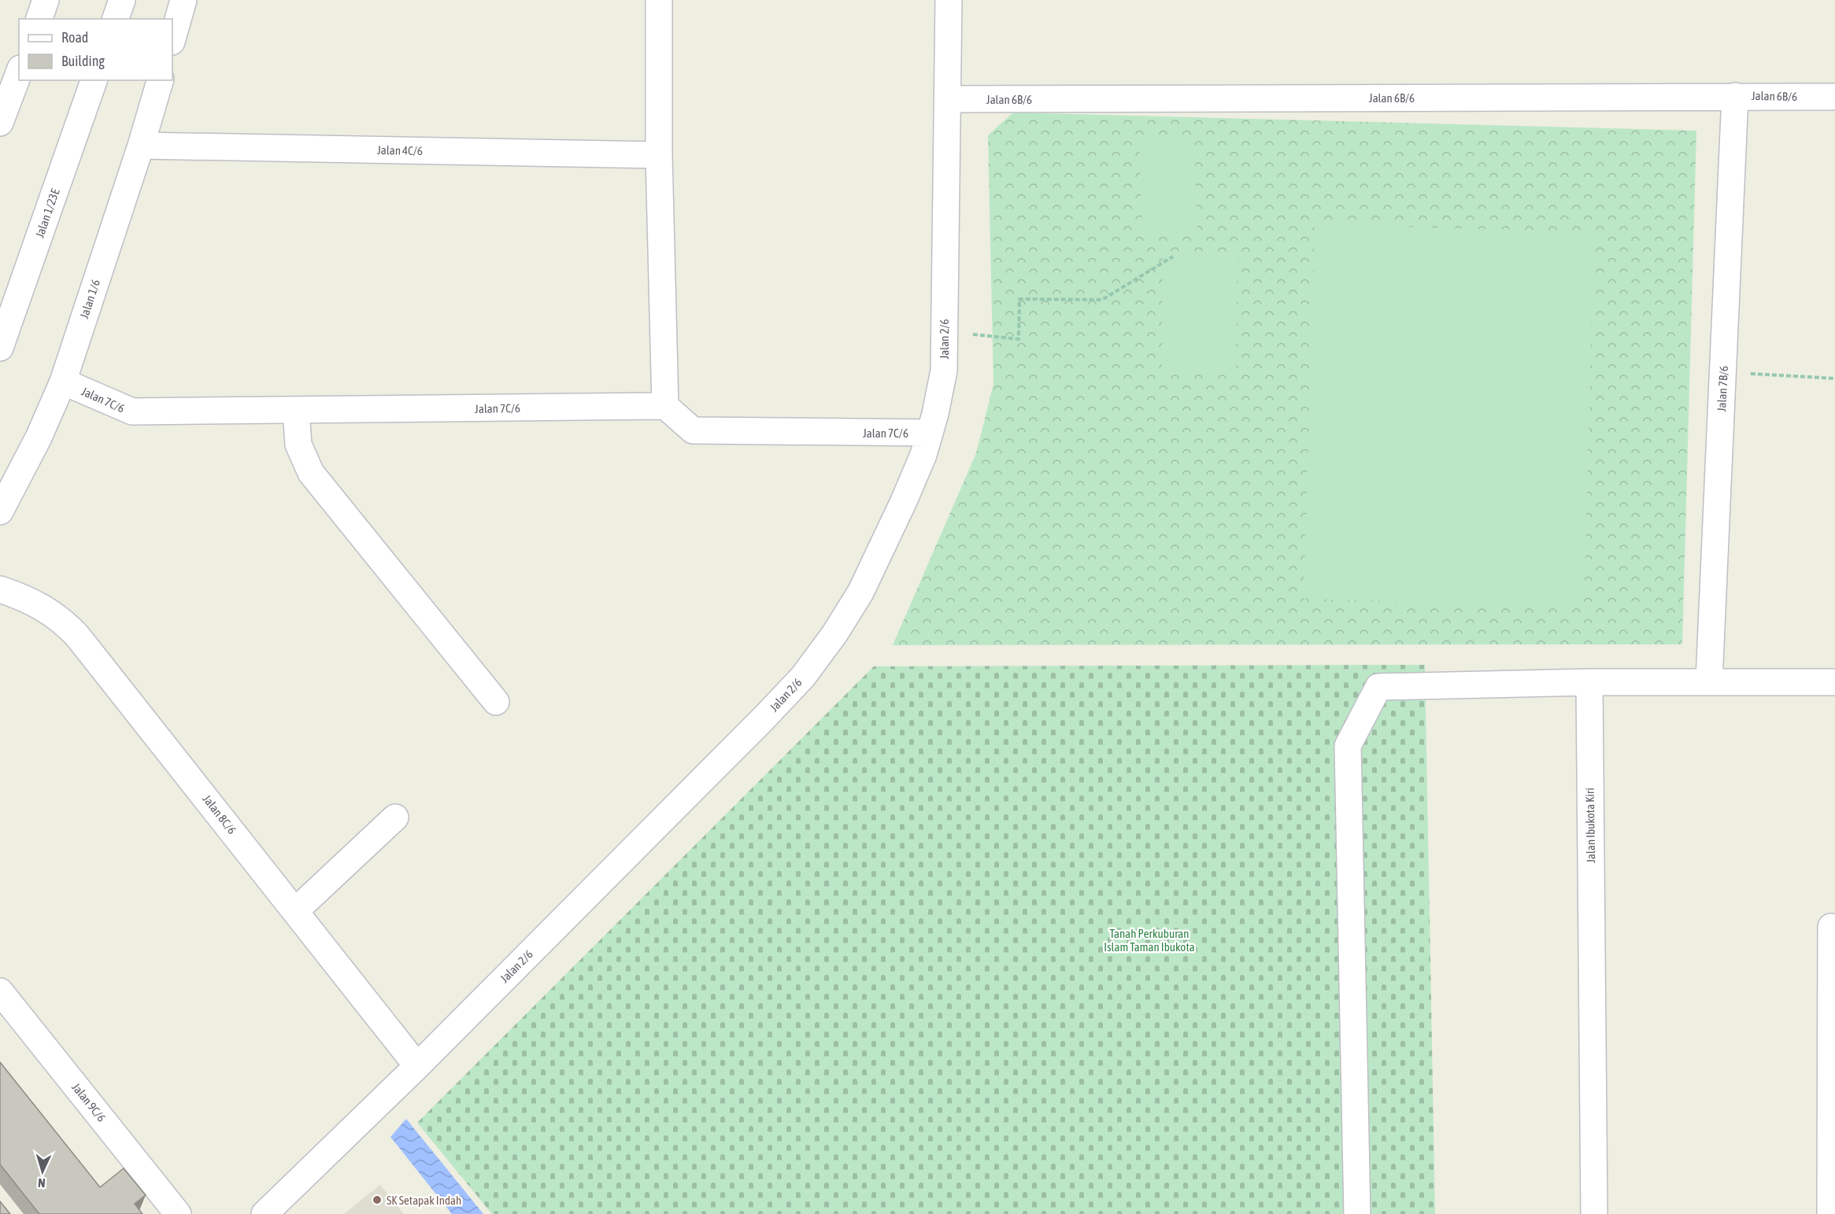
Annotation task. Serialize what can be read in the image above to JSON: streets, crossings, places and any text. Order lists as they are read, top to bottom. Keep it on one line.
{"streets":{"street":["Jalan 6B/6","Jalan 4C/6","Jalan 1/23E","Jalan 1/6","Jalan 2/6","Jalan 7B/6","Jalan 7C/6","Jalan 8C/6","Jalan Ibukota Kiri","Jalan 9C/6"]},"crossings":[["Jalan 6B/6","Jalan 2/6"],["Jalan 6B/6","Jalan 7B/6"],["Jalan 4C/6","Jalan 1/6"],["Jalan 1/6","Jalan 7C/6"],["Jalan 2/6","Jalan 7C/6"],["Jalan 2/6","Jalan 8C/6"]],"parks":["Tanah Perkuburan Islam Taman Ibukota"],"places":["SK Setapak Indah"],"legend":["Road","Building"],"north":"bottom"}
